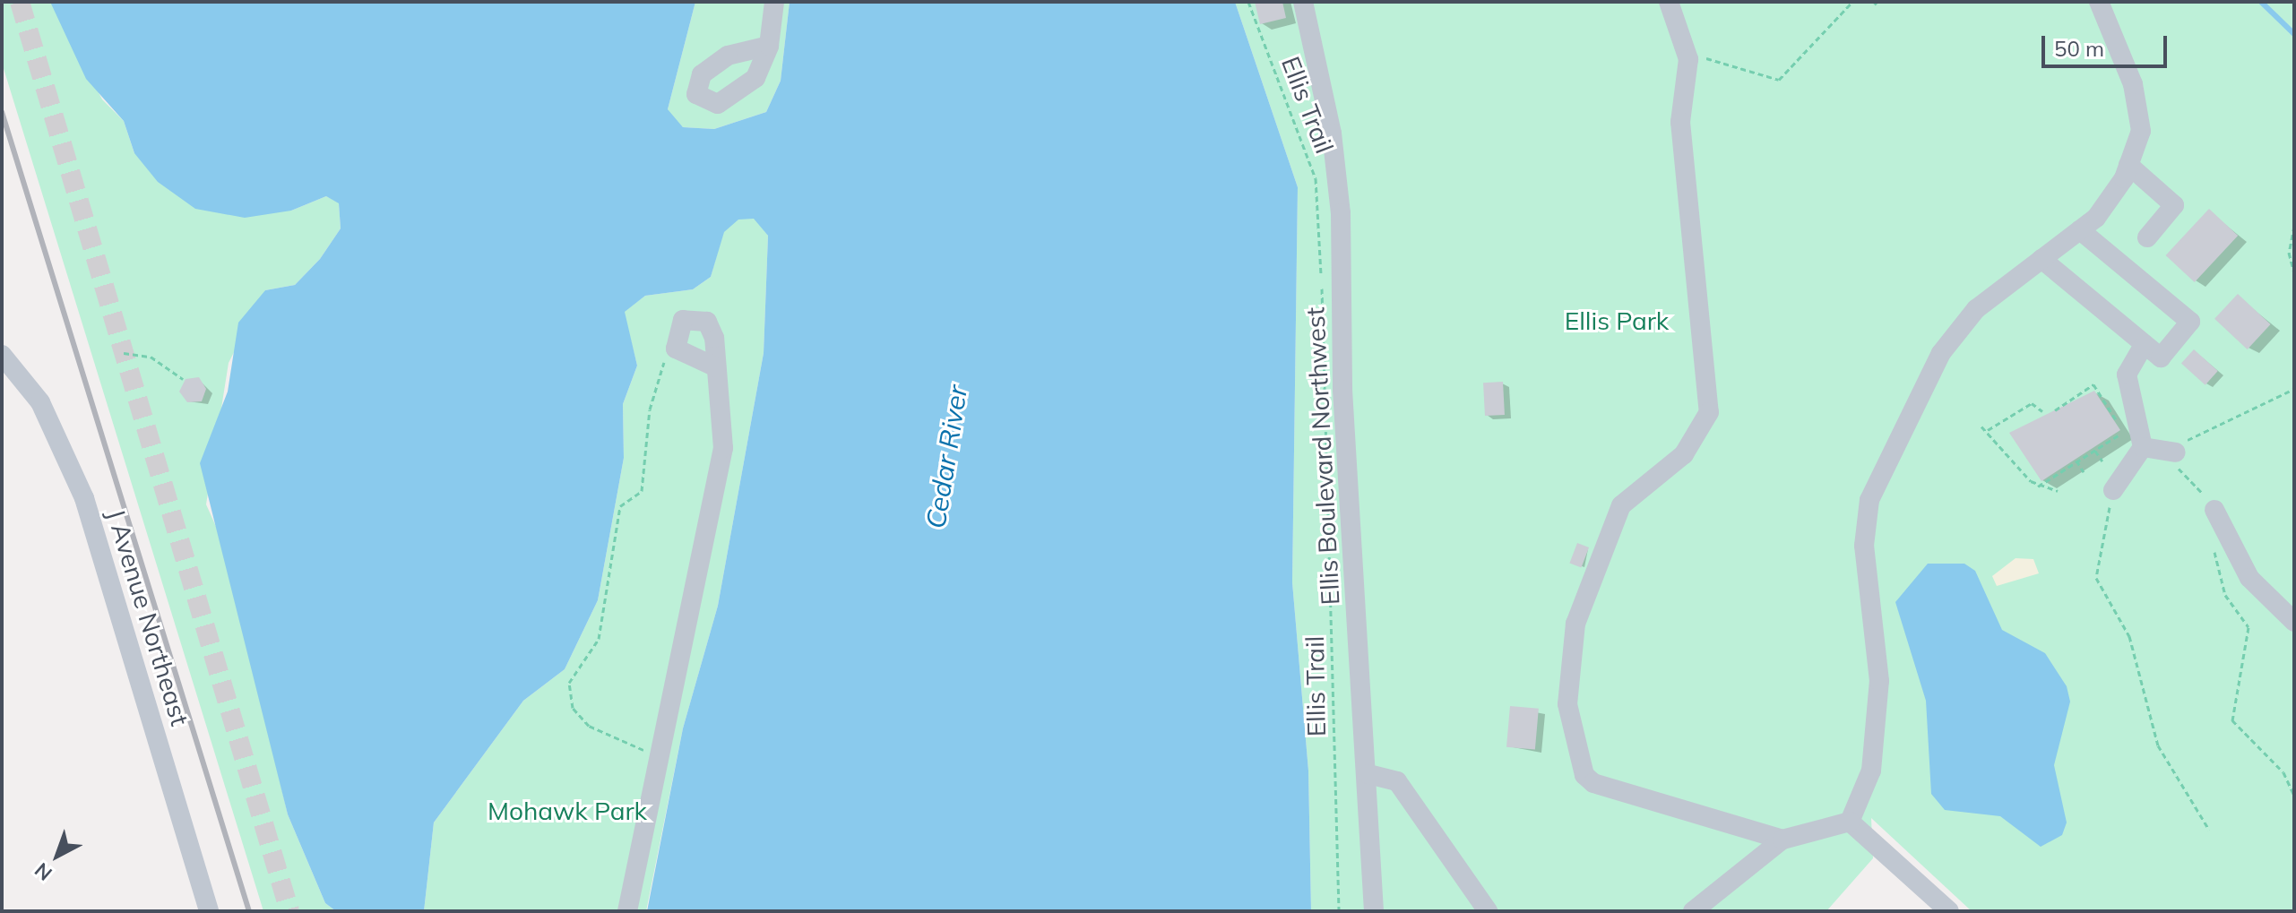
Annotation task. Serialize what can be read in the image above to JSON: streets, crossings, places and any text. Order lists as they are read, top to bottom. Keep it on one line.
{"streets":{"street":["Ellis Boulevard Northwest","J Avenue Northeast"],"path":["Ellis Trail"]},"water":["Cedar River"],"parks":["Ellis Park","Mohawk Park"],"scale_bar":"50 m","north":"bottom left"}
